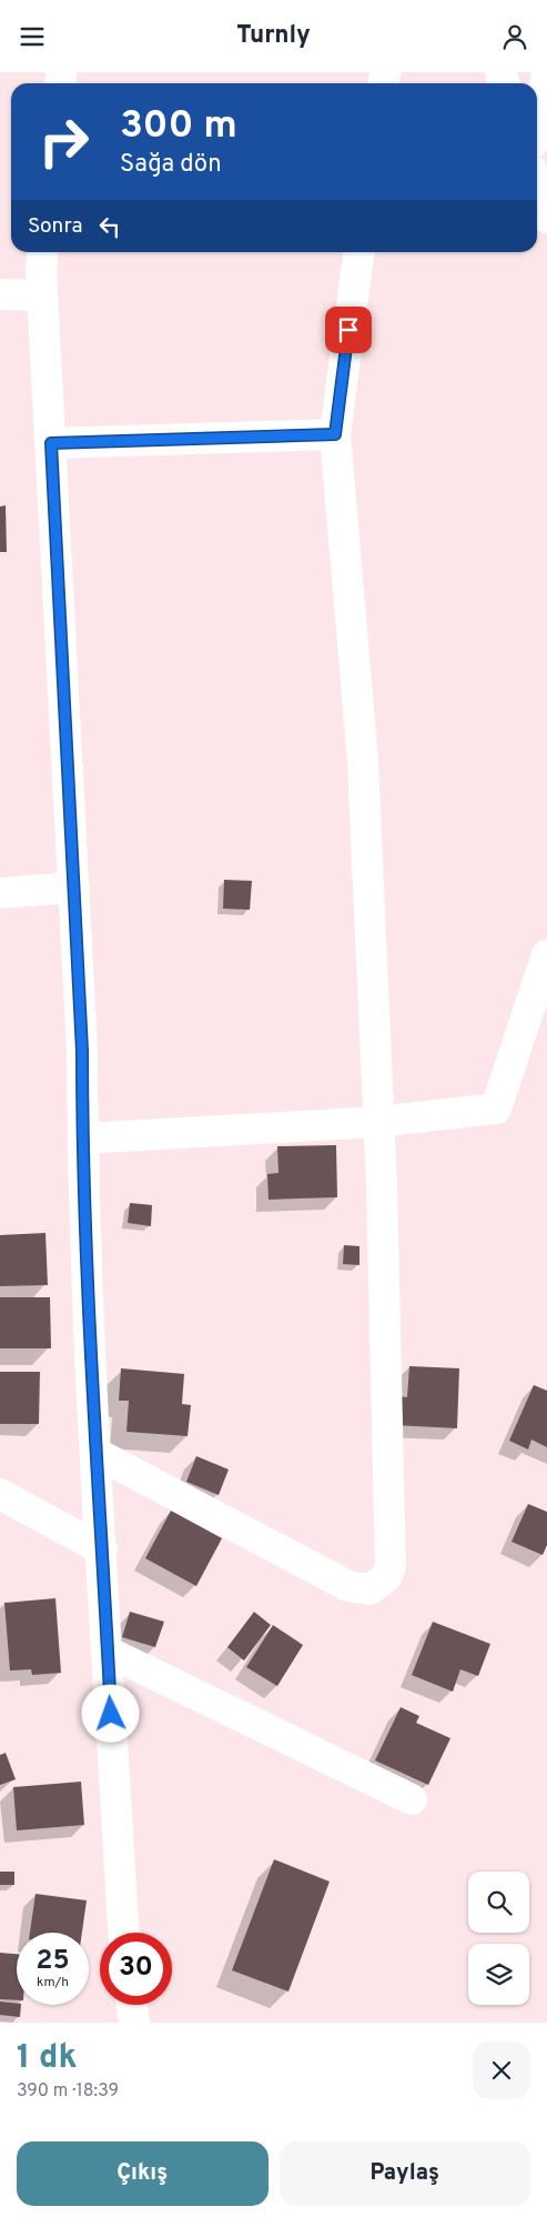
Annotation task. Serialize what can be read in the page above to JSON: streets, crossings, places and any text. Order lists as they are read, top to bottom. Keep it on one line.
{"page":{"header":"Turnly","turn":["300 m","Sağa dön"],"then":"Sonra","speed":"25 km/h","limit":"30","heading":["1 dk","390 m · 18:39"],"buttons":["Çıkış","Paylaş"]}}
